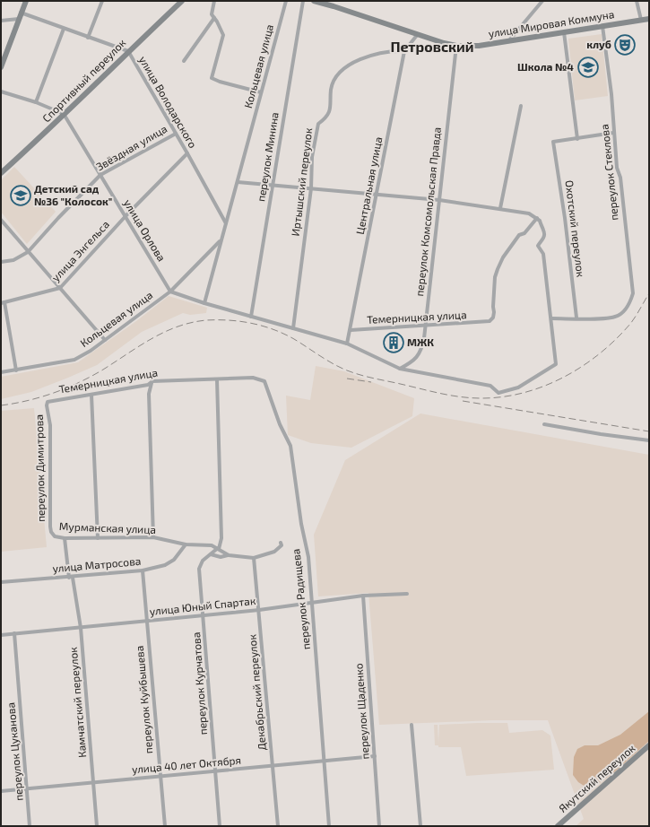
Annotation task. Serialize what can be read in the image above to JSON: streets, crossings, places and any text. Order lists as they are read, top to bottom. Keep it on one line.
{"streets":{"main road":["улица Мировая Коммуна","Спортивный переулок","Якутский переулок"],"street":["Кольцевая улица","улица Володарского","Звёздная улица","переулок Минина","переулок Стеклова","Иртышский переулок","Центральная улица","переулок Комсомольская Правда","Охотский переулок","улица Орлова","улица Энгельса","Темерницкая улица","переулок Димитрова","Мурманская улица","улица Матросова","переулок Радищева","улица Юный Спартак","переулок Курчатова","Декабрьский переулок","переулок Куйбышева","Камчатский переулок","переулок Щаденко","переулок Цуканова","улица 40 лет Октября"]},"crossings":[["улица Мировая Коммуна","переулок Стеклова"],["улица Мировая Коммуна","Центральная улица"],["улица Мировая Коммуна","переулок Комсомольская Правда"],["Кольцевая улица","улица Володарского"],["Кольцевая улица","улица Орлова"],["Спортивный переулок","улица Володарского"],["Спортивный переулок","улица Орлова"],["улица Володарского","Звёздная улица"],["улица Володарского","улица Энгельса"],["Звёздная улица","улица Орлова"],["переулок Стеклова","Охотский переулок"],["Иртышский переулок","Центральная улица"],["Центральная улица","Темерницкая улица"],["переулок Комсомольская Правда","Темерницкая улица"],["улица Орлова","улица Энгельса"],["Темерницкая улица","переулок Димитрова"],["Темерницкая улица","переулок Радищева"],["переулок Димитрова","Мурманская улица"],["Мурманская улица","улица Матросова"],["Мурманская улица","переулок Курчатова"],["Мурманская улица","Декабрьский переулок"],["улица Матросова","переулок Куйбышева"],["улица Матросова","Камчатский переулок"],["переулок Радищева","улица Юный Спартак"],["переулок Радищева","улица 40 лет Октября"],["улица Юный Спартак","переулок Курчатова"],["улица Юный Спартак","Декабрьский переулок"],["улица Юный Спартак","переулок Куйбышева"],["улица Юный Спартак","Камчатский переулок"],["улица Юный Спартак","переулок Щаденко"],["улица Юный Спартак","переулок Цуканова"],["переулок Курчатова","улица 40 лет Октября"],["Декабрьский переулок","улица 40 лет Октября"],["переулок Куйбышева","улица 40 лет Октября"],["Камчатский переулок","улица 40 лет Октября"],["переулок Щаденко","улица 40 лет Октября"],["переулок Цуканова","улица 40 лет Октября"]],"districts":["Петровский"],"places":{"theatre":["клуб"],"school or university":["Школа №4","Детский сад №36 \"Колосок\""],"building":["МЖК"]}}
